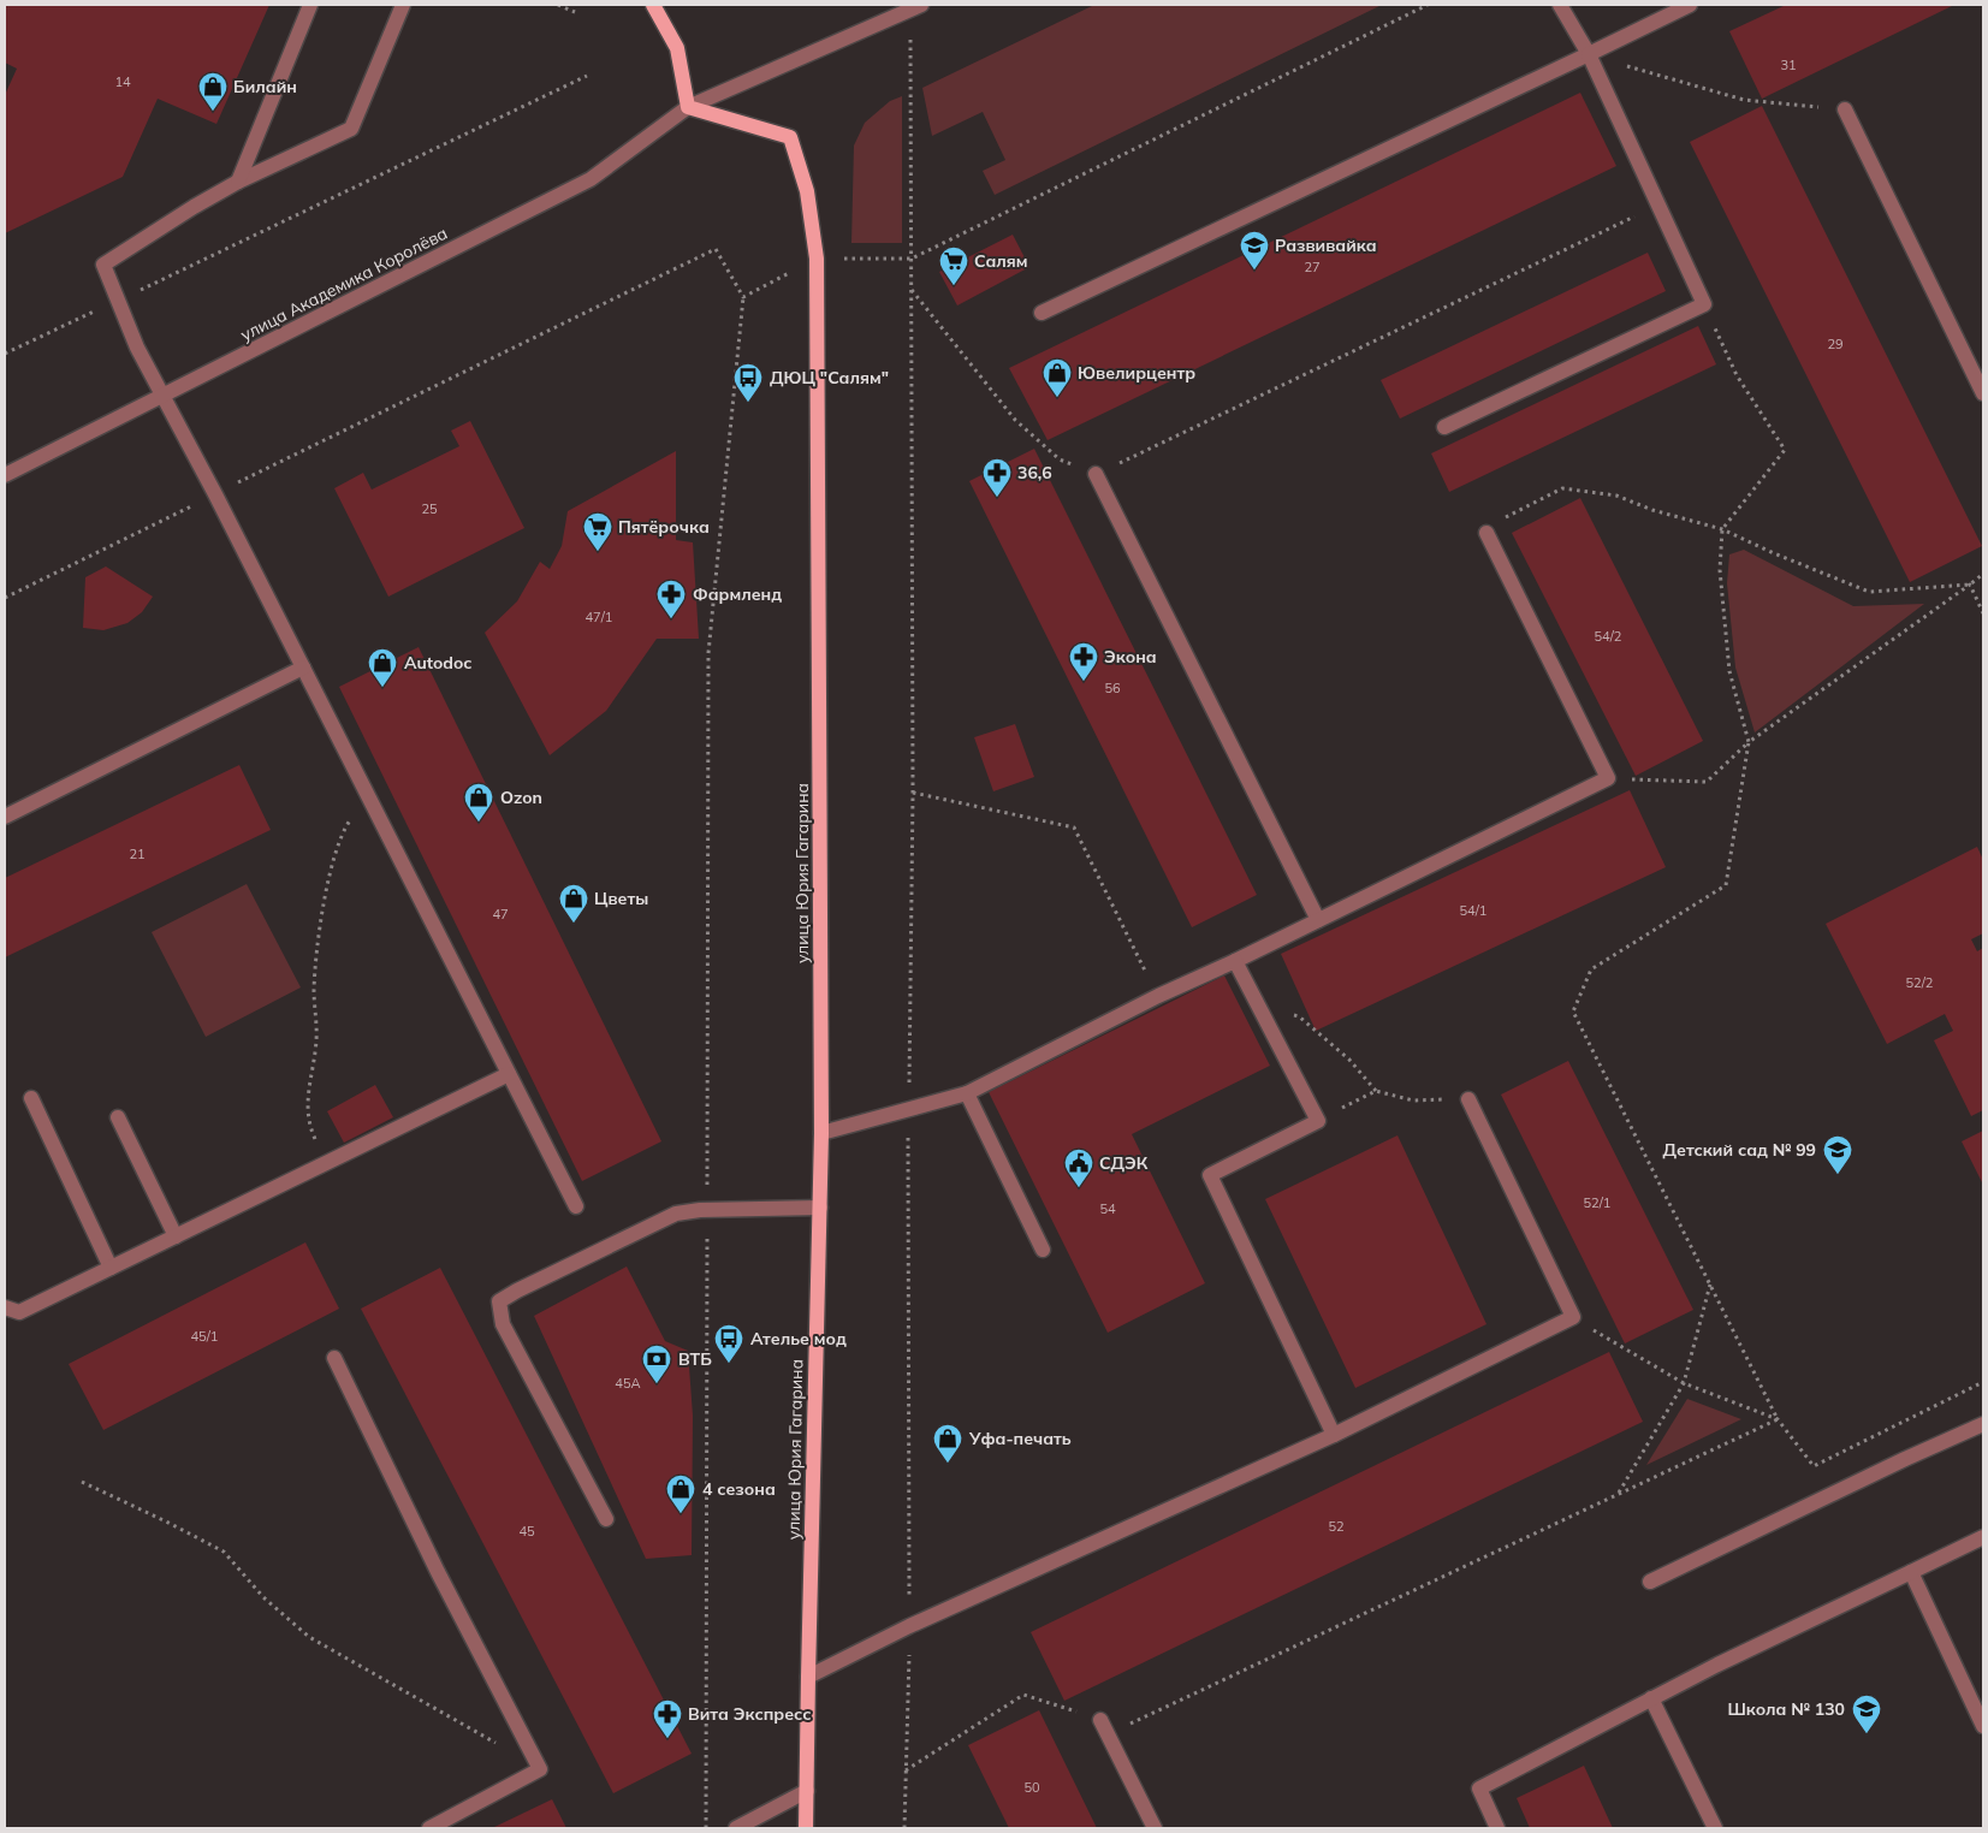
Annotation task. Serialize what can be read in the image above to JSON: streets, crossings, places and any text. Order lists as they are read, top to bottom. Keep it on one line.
{"streets":{"main road":["улица Юрия Гагарина"],"street":["улица Академика Королёва"]},"crossings":[["улица Академика Королёва","улица Юрия Гагарина"]],"places":{"shop":["Билайн","Ювелирцентр","Autodoc","Ozon","Цветы","Уфа-печать","4 сезона"],"school or university":["Развивайка","Детский сад № 99","Школа № 130"],"supermarket":["Салям","Пятёрочка"],"bus stop":["ДЮЦ \"Салям\"","Ателье мод"],"pharmacy":["36,6","Фармленд","Экона","Вита Экспресс"],"public building":["СДЭК"],"bank":["ВТБ"]},"house_numbers":["31","14","27","29","25","47/1","54/2","56","21","54/1","47","52/2","52/1","54","45/1","45А","52","45","50"]}
